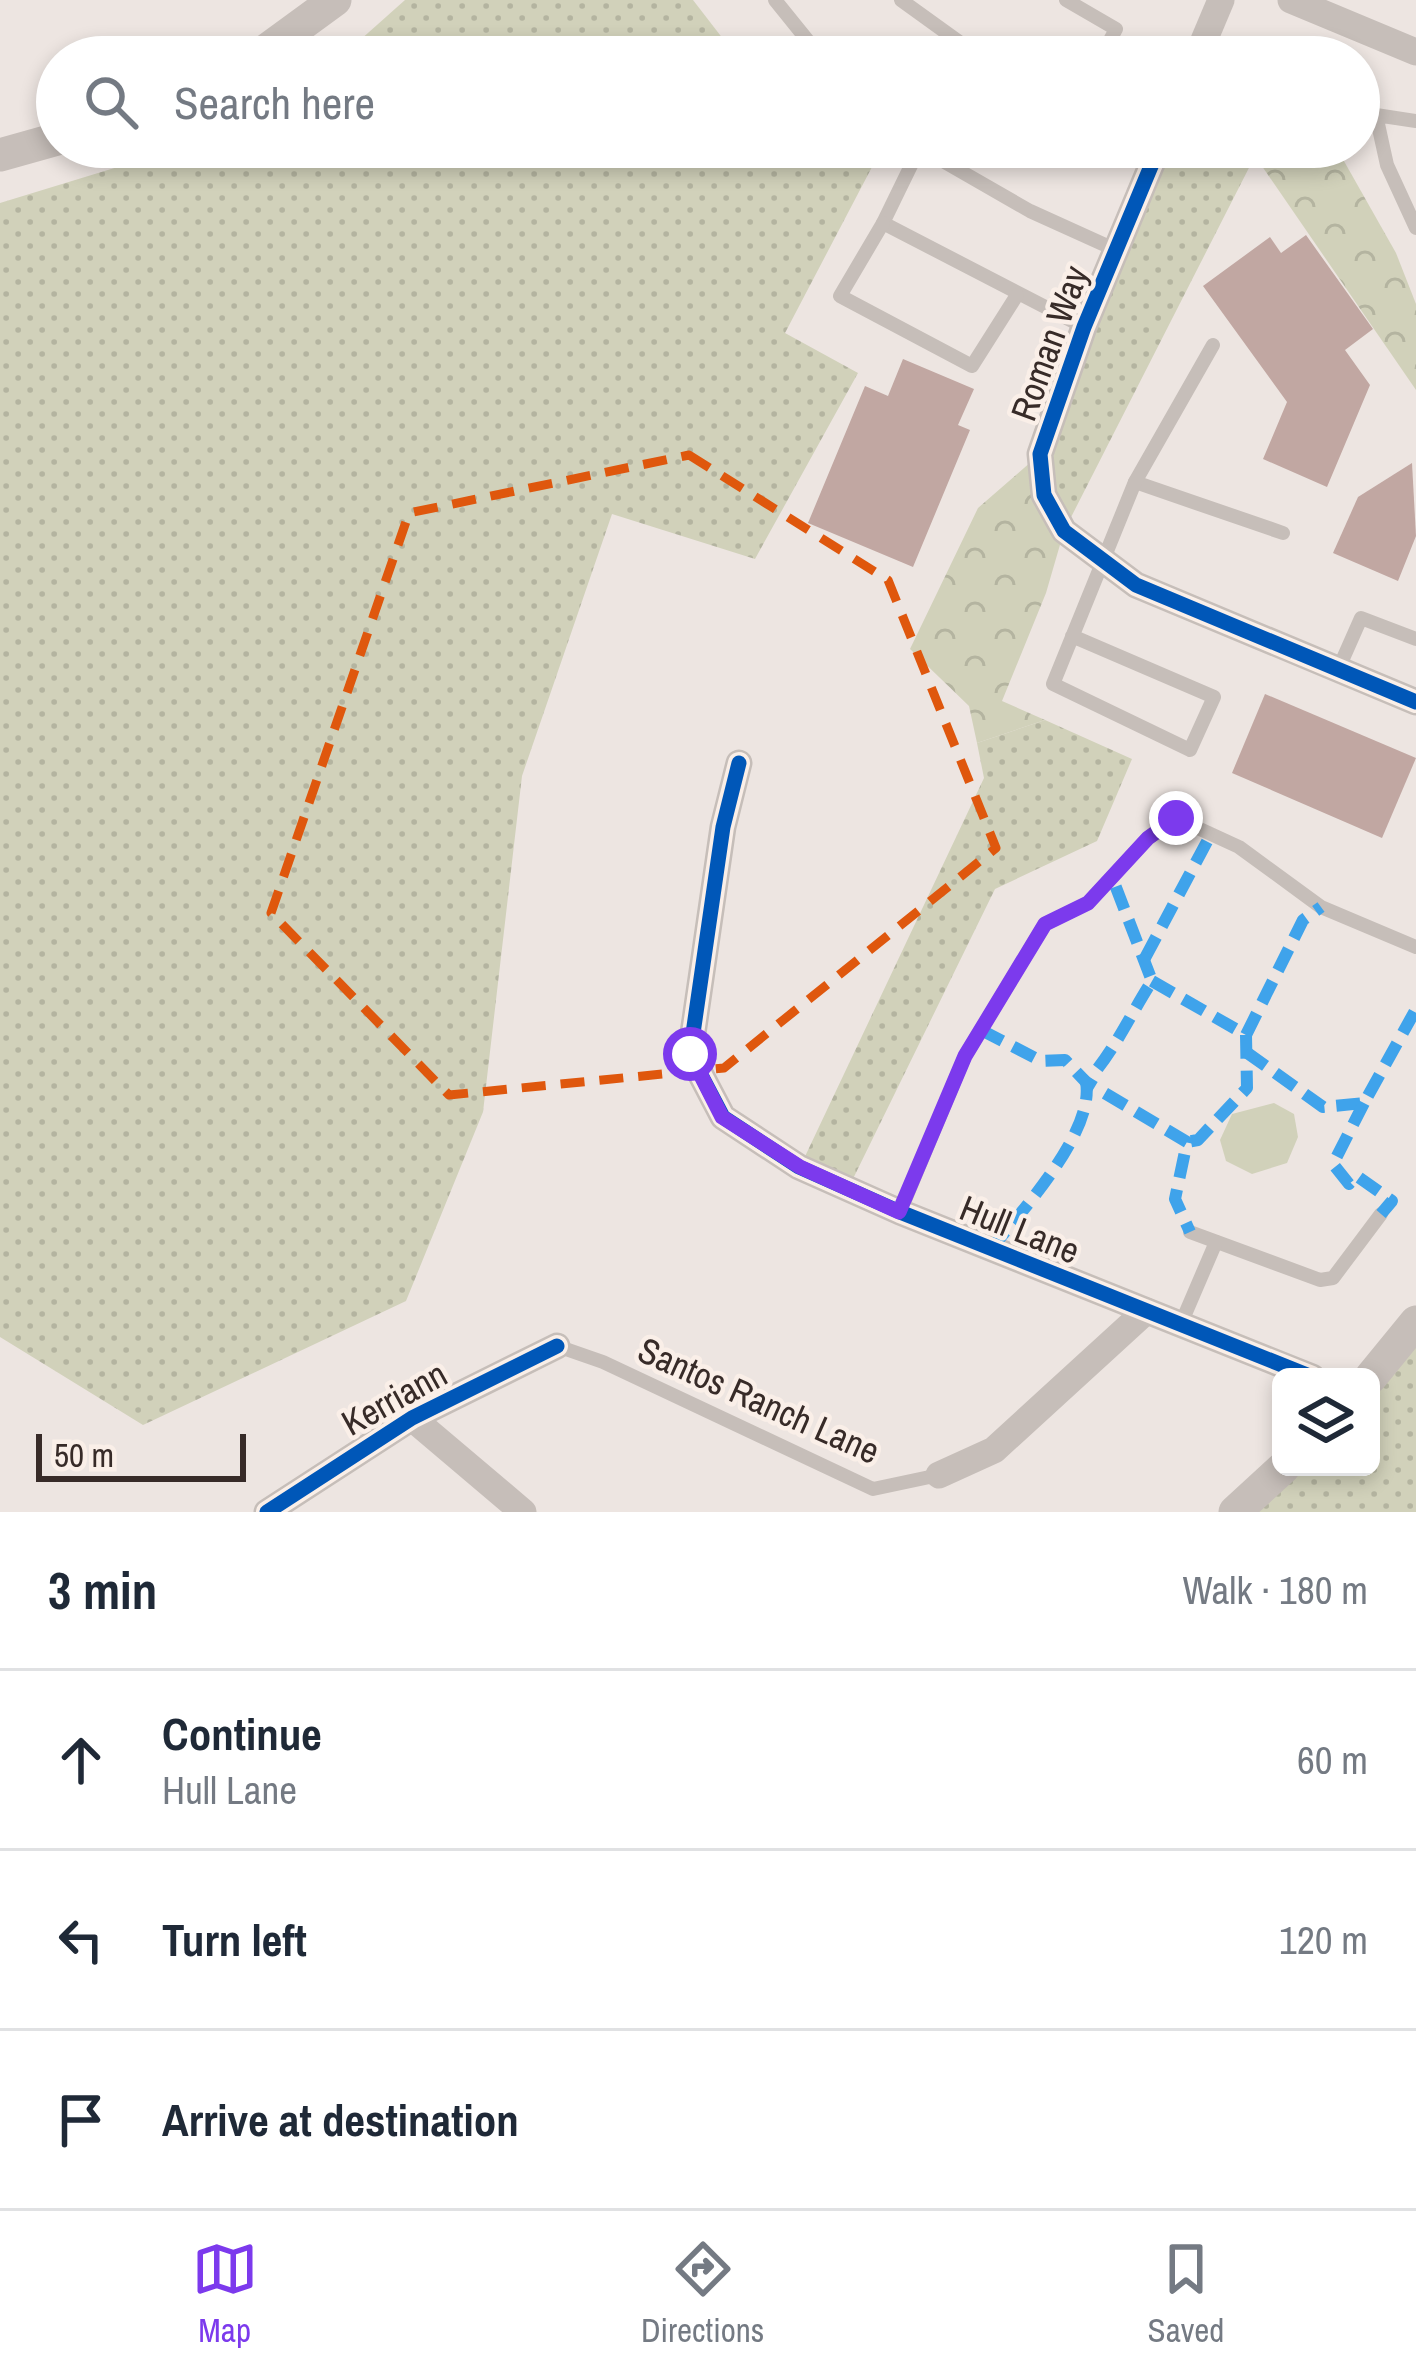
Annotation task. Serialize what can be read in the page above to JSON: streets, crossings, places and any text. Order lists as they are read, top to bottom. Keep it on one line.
{"streets":{"street":["Roman Way","Hull Lane","Kerriann"],"lane":["Santos Ranch Lane"]},"crossings":[["Kerriann","Santos Ranch Lane"]],"scale_bar":"50 m","page":{"search":"Search here","scale":"50 m","heading":["3 min","Walk · 180 m"],"list":[["Continue","Hull Lane","60 m"],["Turn left","120 m"],"Arrive at destination"],"nav":["Map","Directions","Saved"]}}
